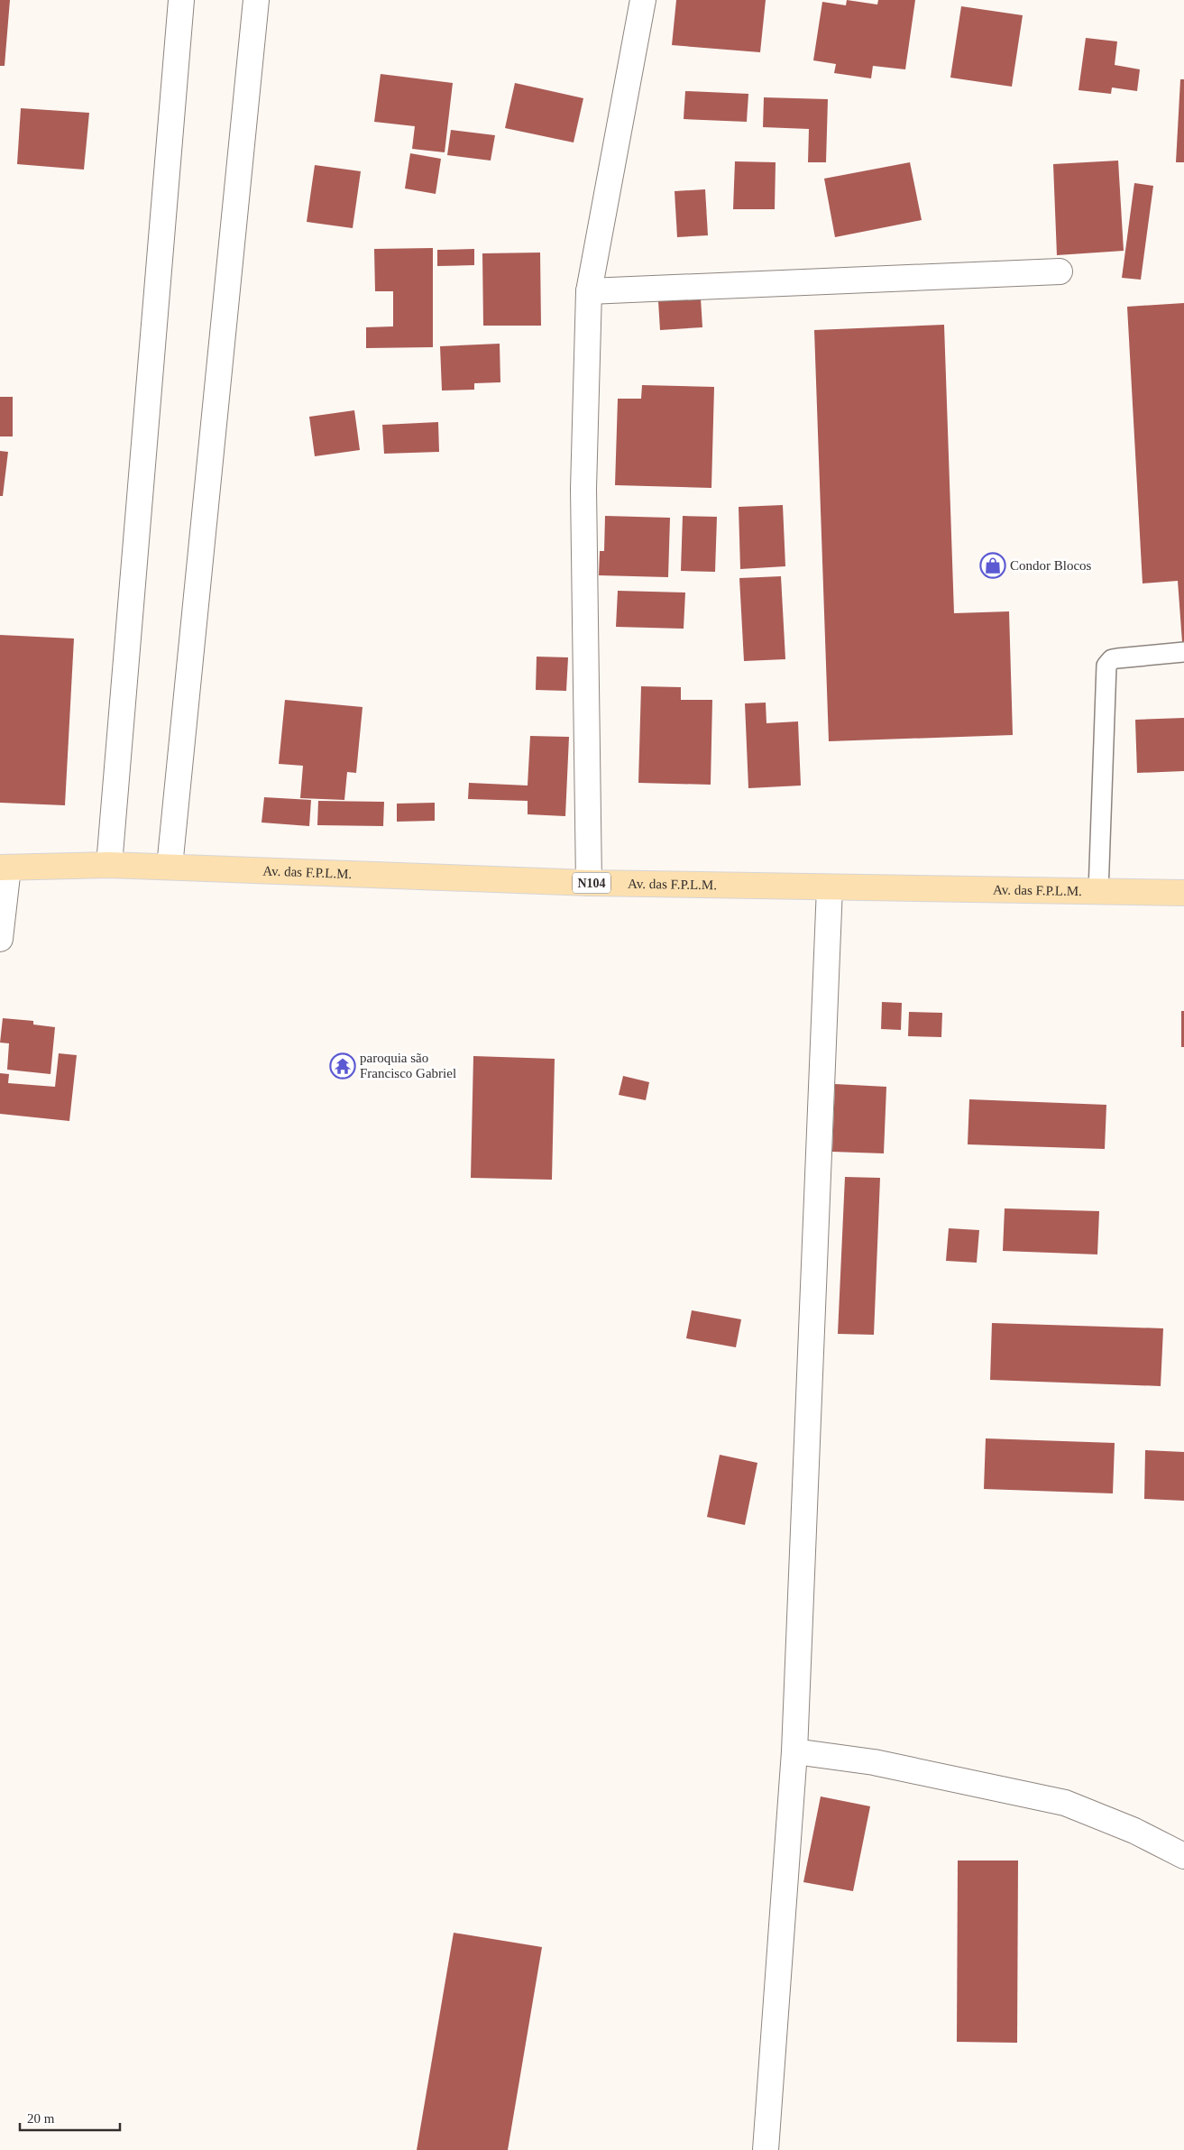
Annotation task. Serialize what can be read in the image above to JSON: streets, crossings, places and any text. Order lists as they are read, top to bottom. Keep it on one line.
{"streets":{"main road":["Av. das F.P.L.M.","N104"]},"places":{"shop":["Condor Blocos"],"temple":["paroquia são Francisco Gabriel"]},"scale_bar":"20 m"}
